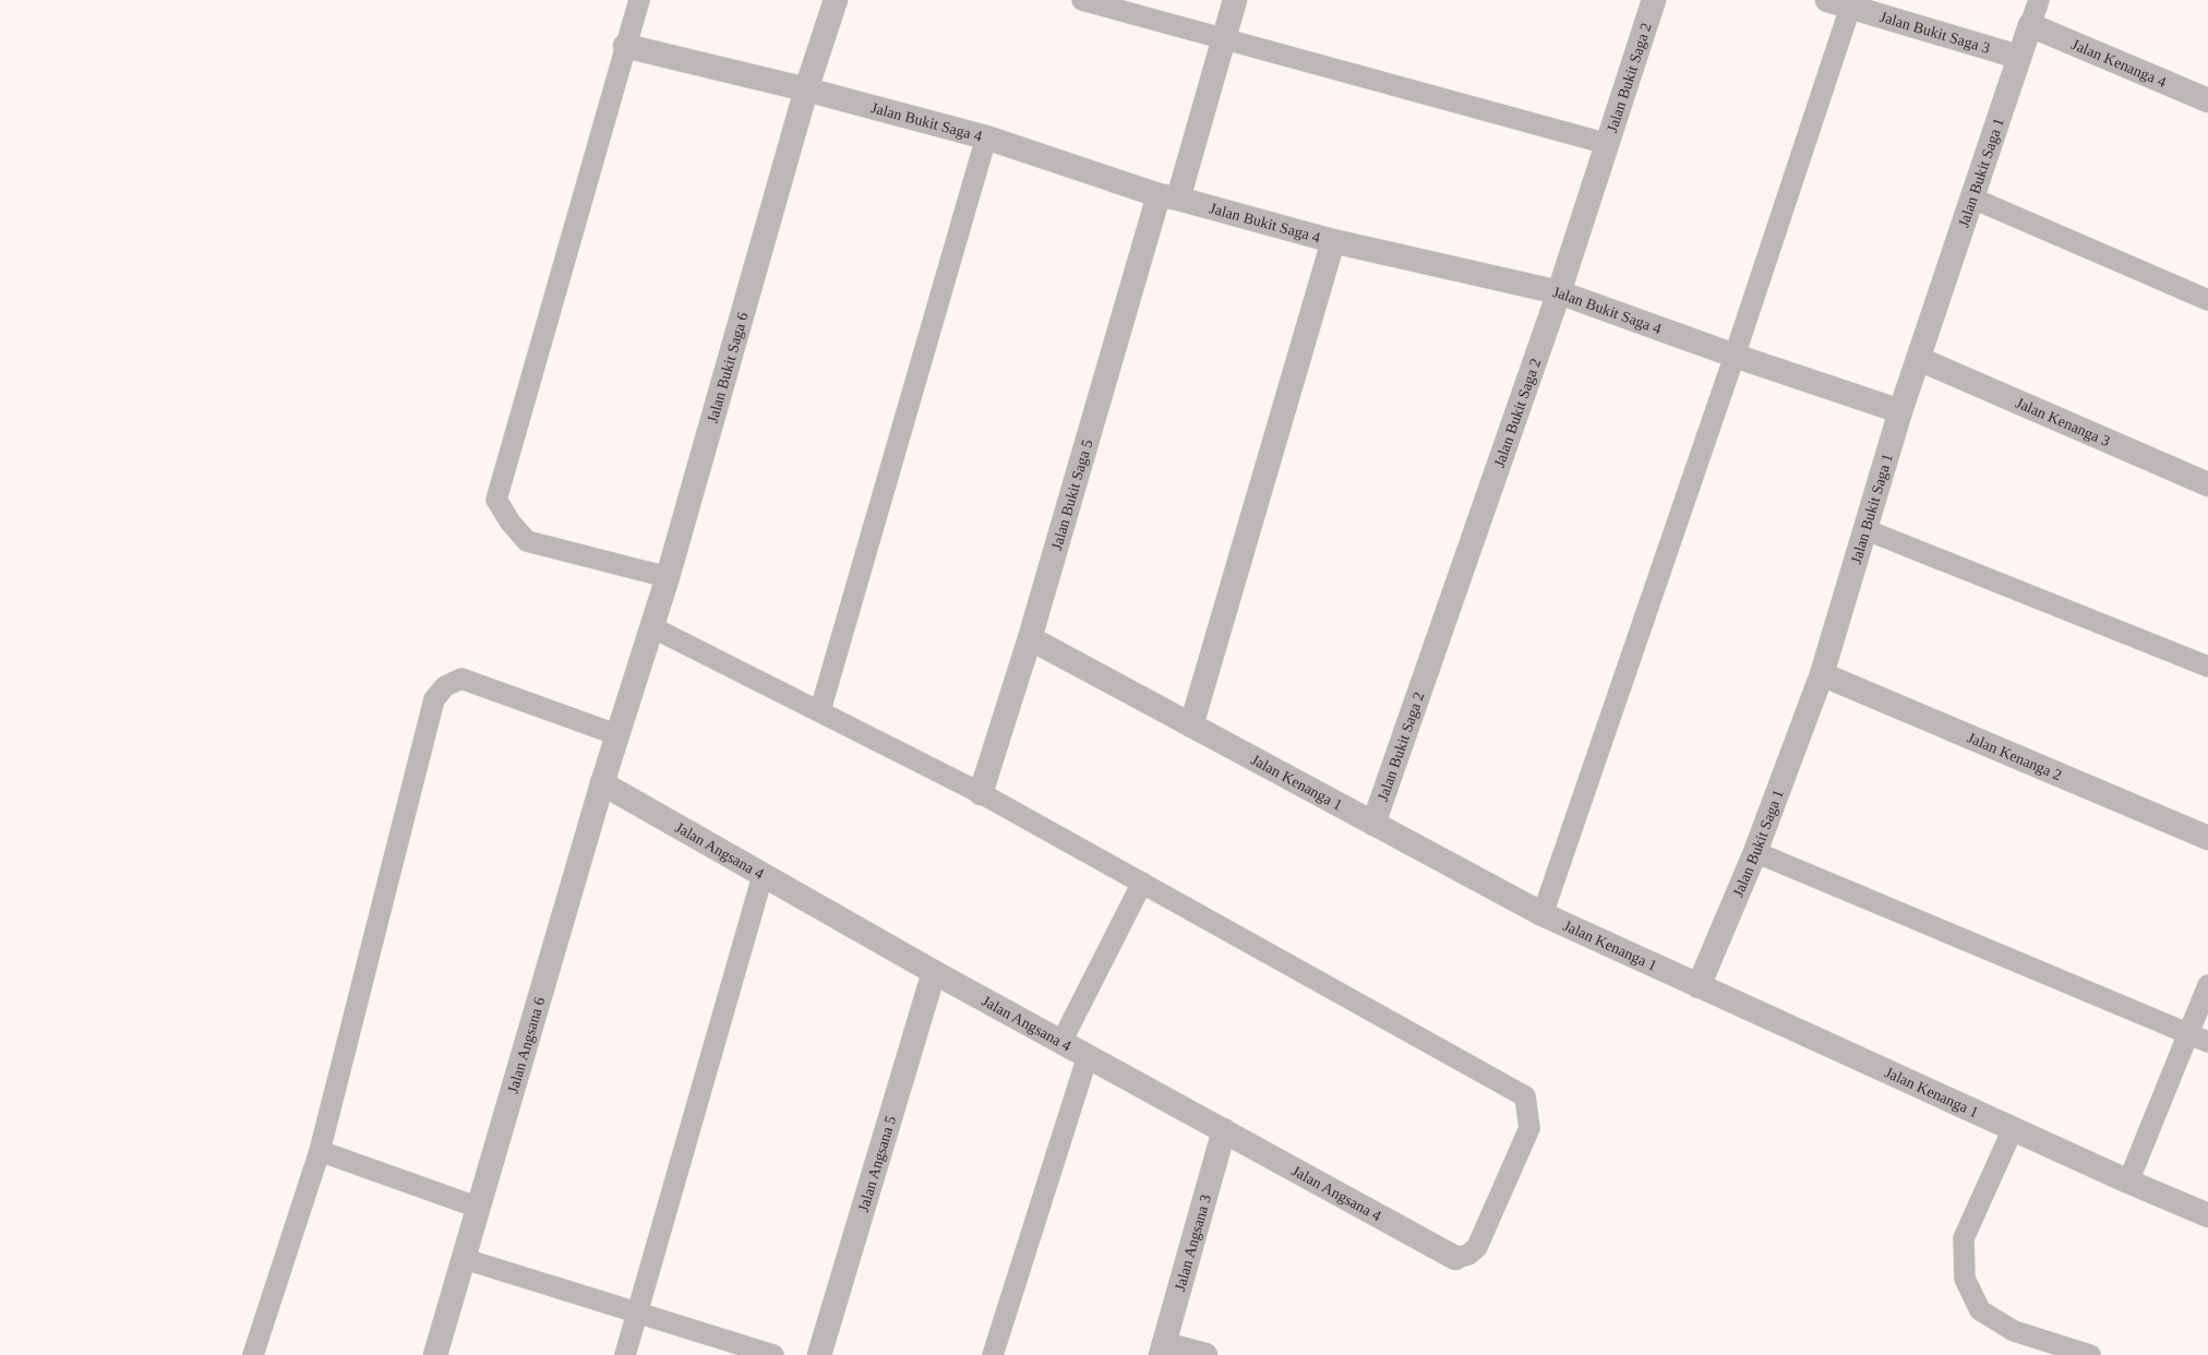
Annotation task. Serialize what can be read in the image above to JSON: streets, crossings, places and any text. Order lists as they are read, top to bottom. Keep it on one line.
{"streets":{"street":["Jalan Bukit Saga 3","Jalan Kenanga 4","Jalan Bukit Saga 2","Jalan Bukit Saga 4","Jalan Bukit Saga 1","Jalan Bukit Saga 6","Jalan Kenanga 3","Jalan Bukit Saga 5","Jalan Kenanga 2","Jalan Kenanga 1","Jalan Angsana 4","Jalan Angsana 6","Jalan Angsana 5","Jalan Angsana 3"]},"crossings":[["Jalan Bukit Saga 3","Jalan Bukit Saga 1"],["Jalan Kenanga 4","Jalan Bukit Saga 1"],["Jalan Bukit Saga 2","Jalan Bukit Saga 4"],["Jalan Bukit Saga 2","Jalan Kenanga 1"],["Jalan Bukit Saga 4","Jalan Bukit Saga 1"],["Jalan Bukit Saga 4","Jalan Bukit Saga 6"],["Jalan Bukit Saga 4","Jalan Bukit Saga 5"],["Jalan Bukit Saga 1","Jalan Kenanga 3"],["Jalan Bukit Saga 1","Jalan Kenanga 2"],["Jalan Bukit Saga 1","Jalan Kenanga 1"],["Jalan Bukit Saga 6","Jalan Angsana 6"],["Jalan Bukit Saga 5","Jalan Kenanga 1"],["Jalan Angsana 4","Jalan Angsana 6"],["Jalan Angsana 4","Jalan Angsana 5"],["Jalan Angsana 4","Jalan Angsana 3"]]}
